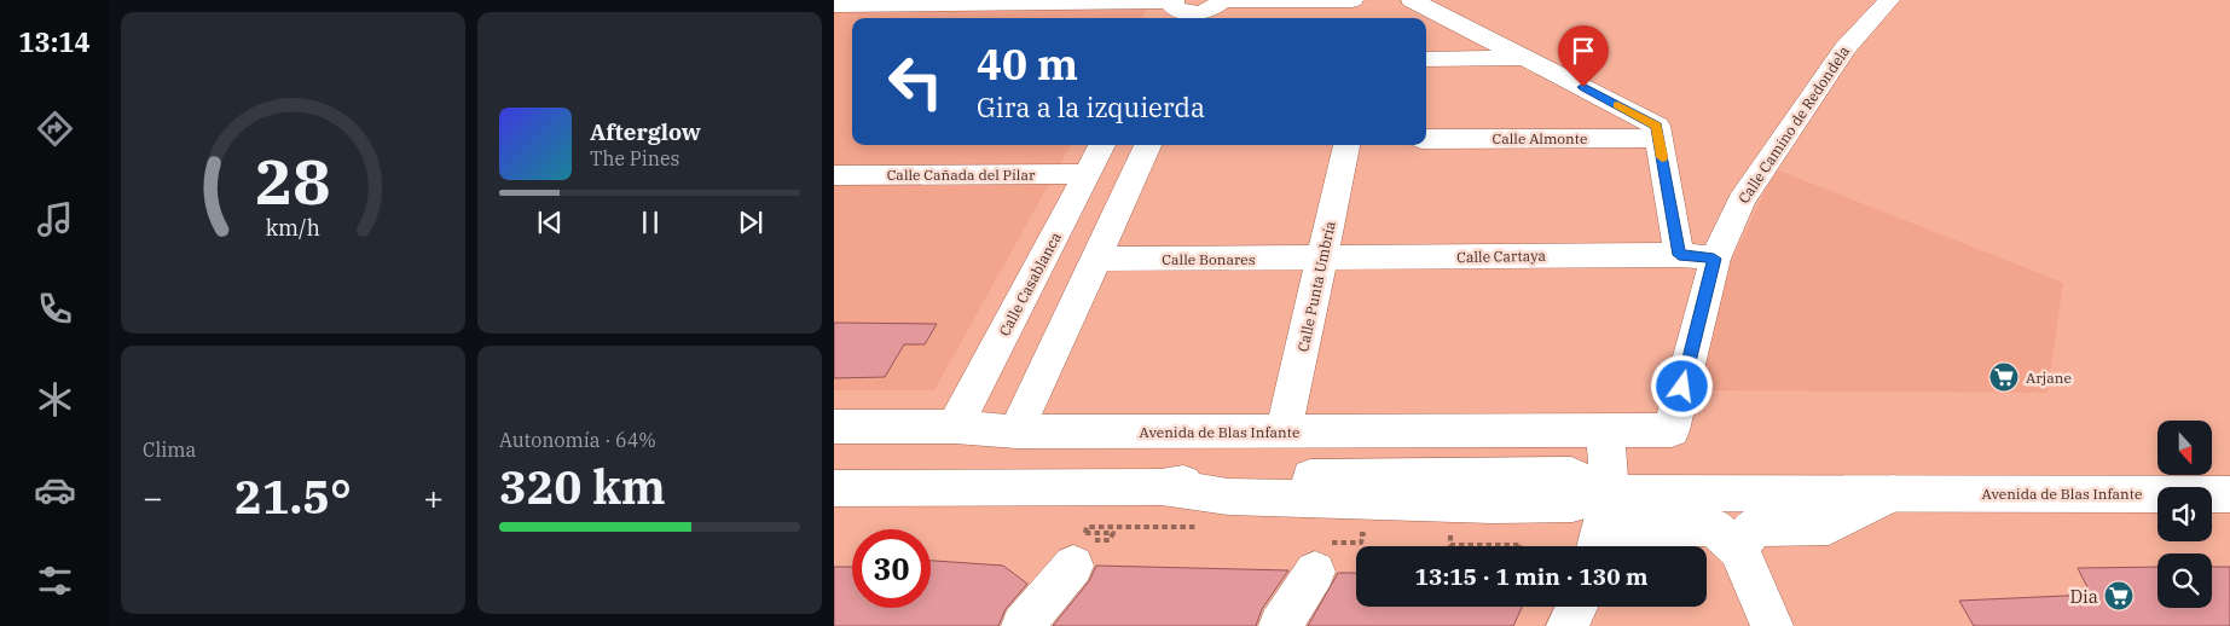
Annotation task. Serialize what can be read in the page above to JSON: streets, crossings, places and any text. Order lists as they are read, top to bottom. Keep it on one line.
{"streets":{"main road":["Calle Camino de Redondela","Calle Almonte","Calle Cañada del Pilar","Calle Cartaya","Calle Bonares","Calle Casablanca","Calle Punta Umbría","Avenida de Blas Infante"]},"crossings":[["Calle Camino de Redondela","Calle Cartaya"],["Calle Camino de Redondela","Avenida de Blas Infante"],["Calle Cañada del Pilar","Calle Casablanca"],["Calle Cartaya","Calle Bonares"],["Calle Cartaya","Calle Punta Umbría"],["Calle Bonares","Calle Punta Umbría"],["Calle Casablanca","Avenida de Blas Infante"],["Calle Punta Umbría","Avenida de Blas Infante"]],"places":{"supermarket":["Arjane","Dia"]},"north":"bottom","page":{"tabs":"13:14","turn":["40 m","Gira a la izquierda"],"song":["Afterglow","The Pines"],"tile":["Clima",["Autonomía · 64%","320 km"]],"heat":["−","21.5°","+"],"limit":"30","trip":"13:15 · 1 min · 130 m","gauge":["28","km/h"]}}
